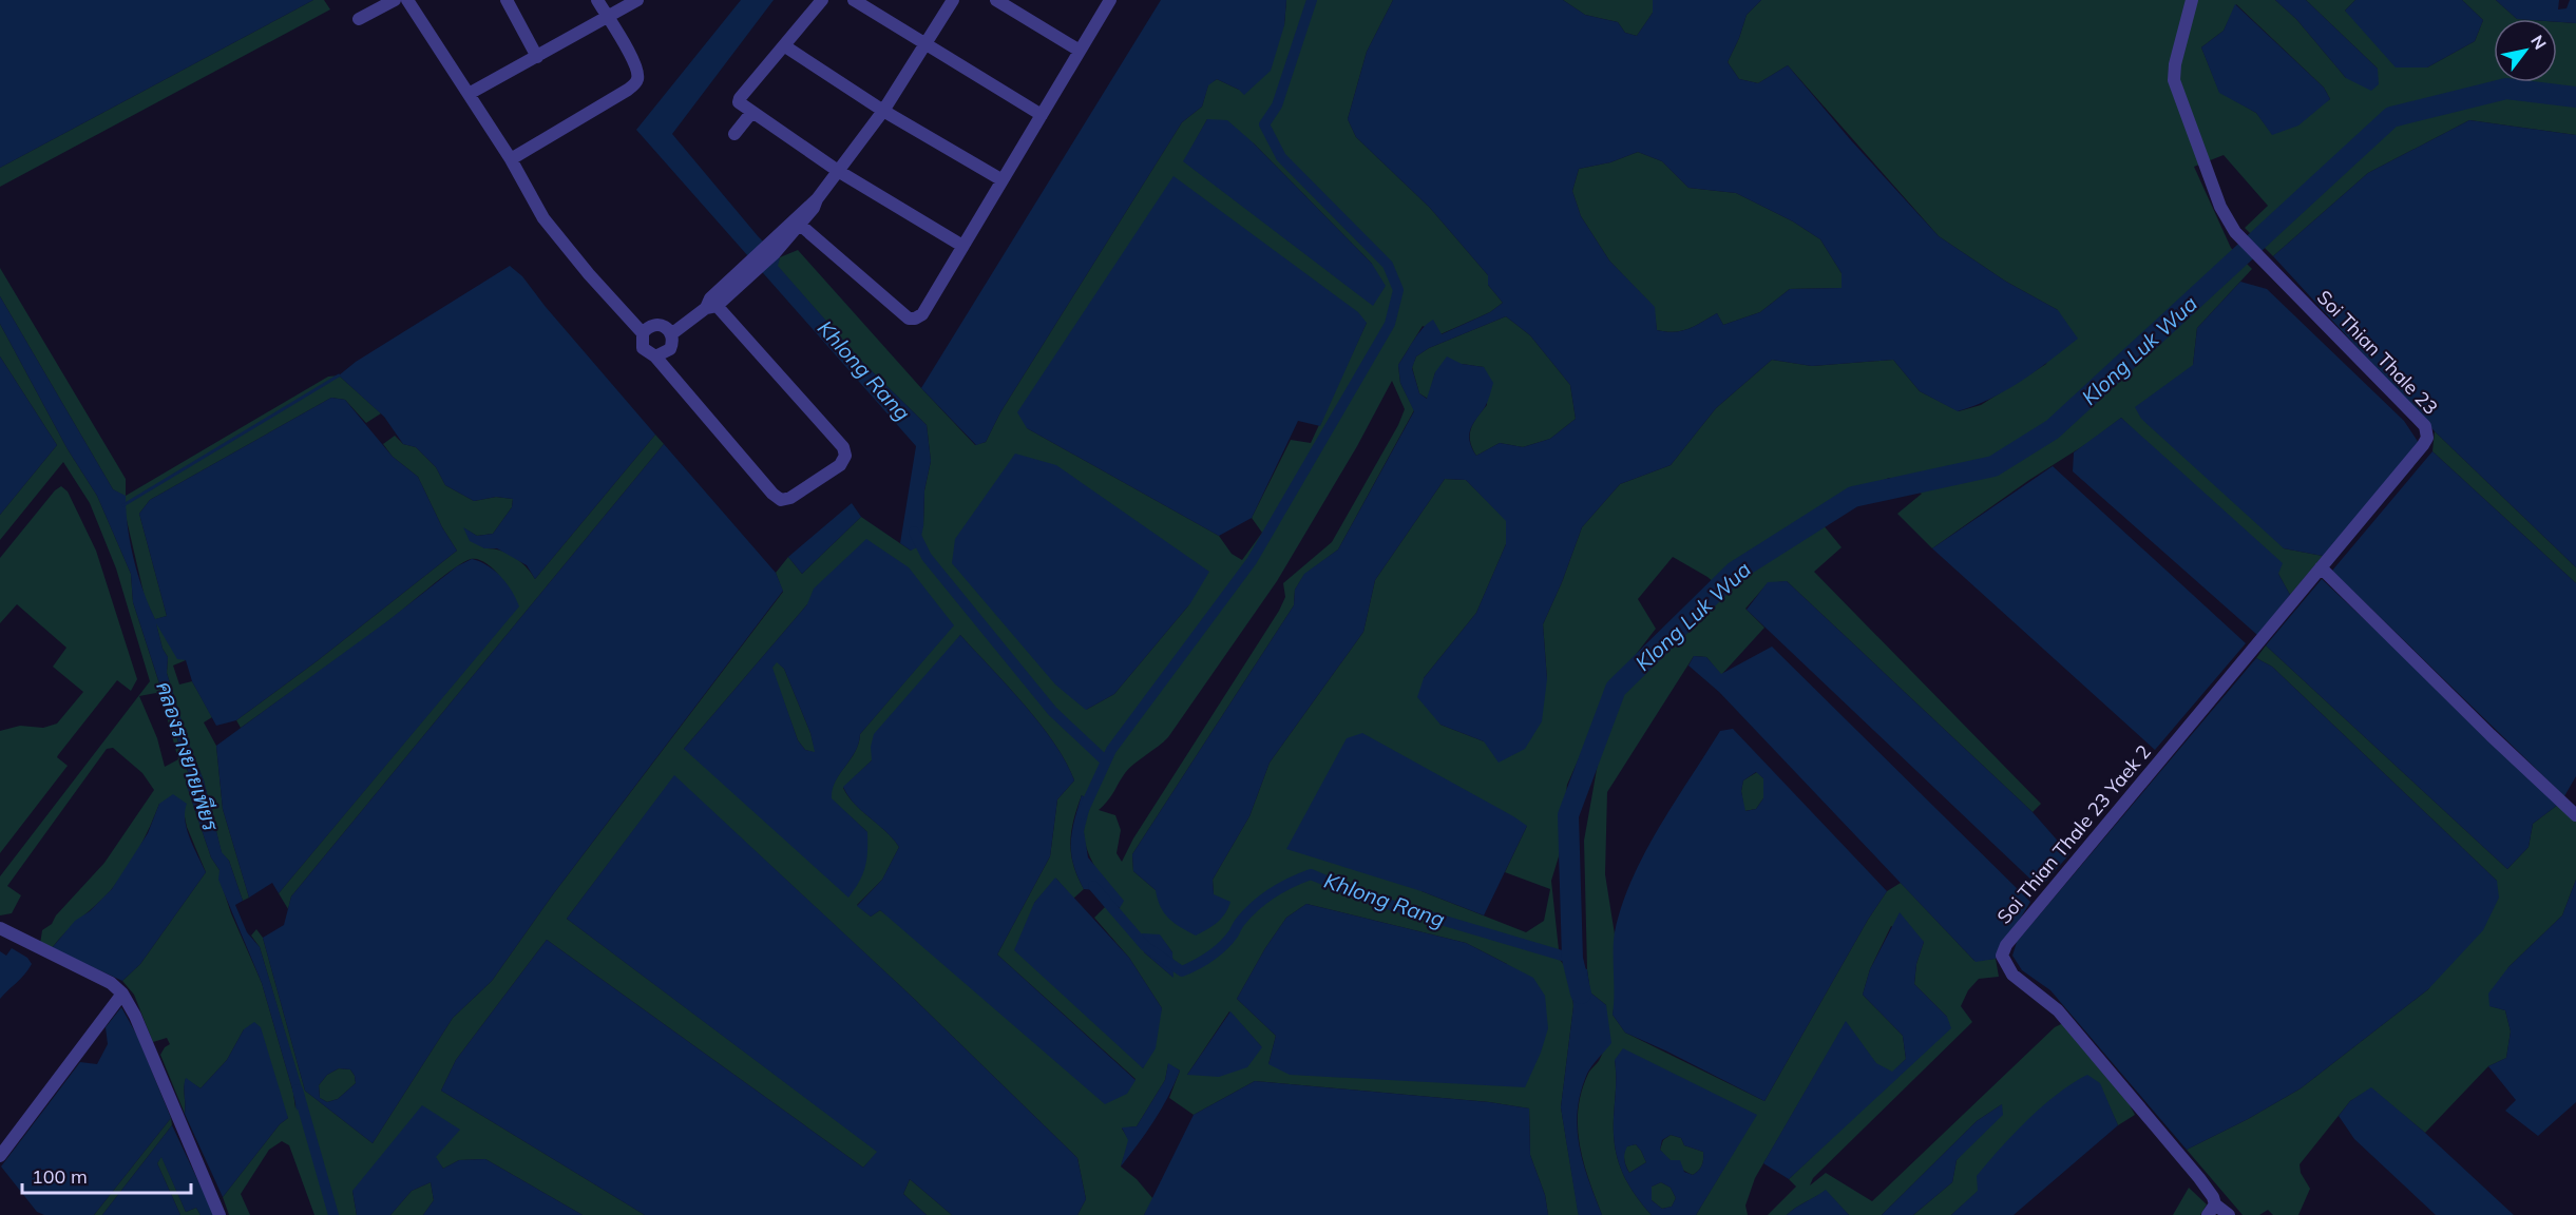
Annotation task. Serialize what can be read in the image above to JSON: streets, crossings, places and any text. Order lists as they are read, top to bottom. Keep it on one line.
{"streets":{"street":["Soi Thian Thale 23","Soi Thian Thale 23 Yaek 2"]},"crossings":[["Soi Thian Thale 23","Soi Thian Thale 23 Yaek 2"]],"water":["Klong Luk Wua","Khlong Rang","คลองรางยายเพียร"],"scale_bar":"100 m","north":"top right"}
